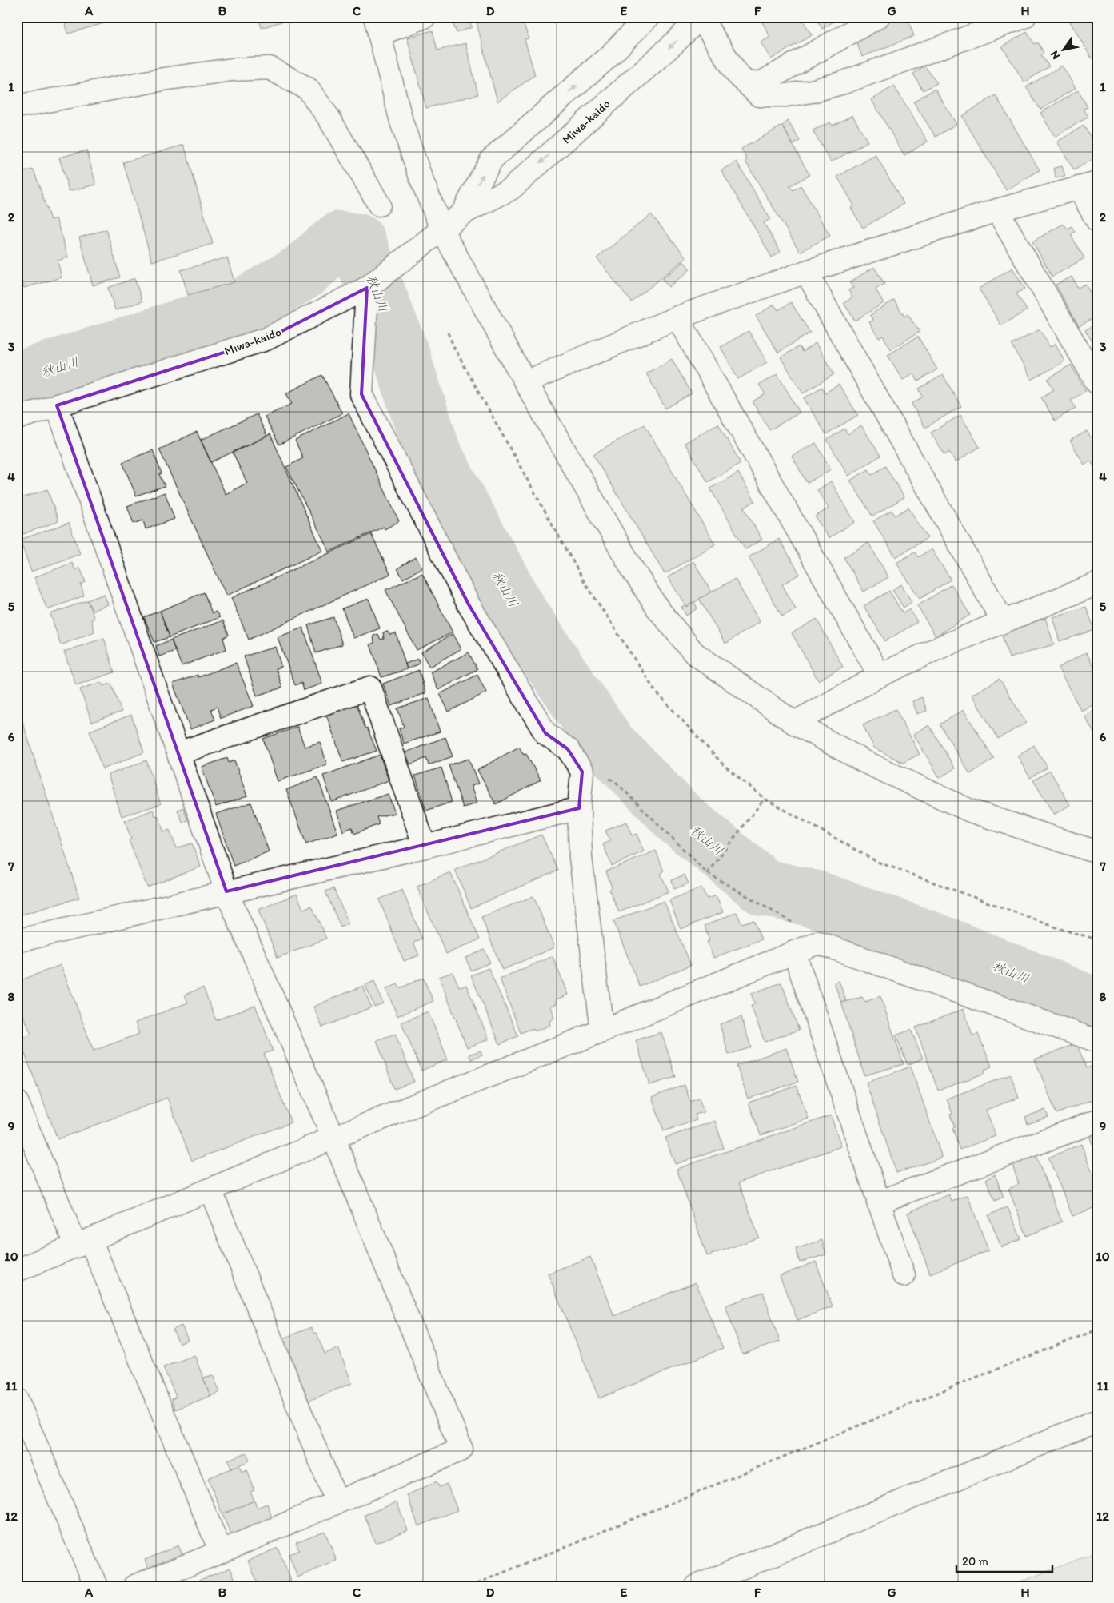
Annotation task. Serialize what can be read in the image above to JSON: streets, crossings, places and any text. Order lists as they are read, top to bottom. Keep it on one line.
{"streets":{"street":["Miwa-kaido"]},"water":["秋山川"],"scale_bar":"20 m","north":"bottom left","grid":{"columns":["A","B","C","D","E","F","G","H"],"rows":["1","2","3","4","5","6","7","8","9","10","11","12"]}}
